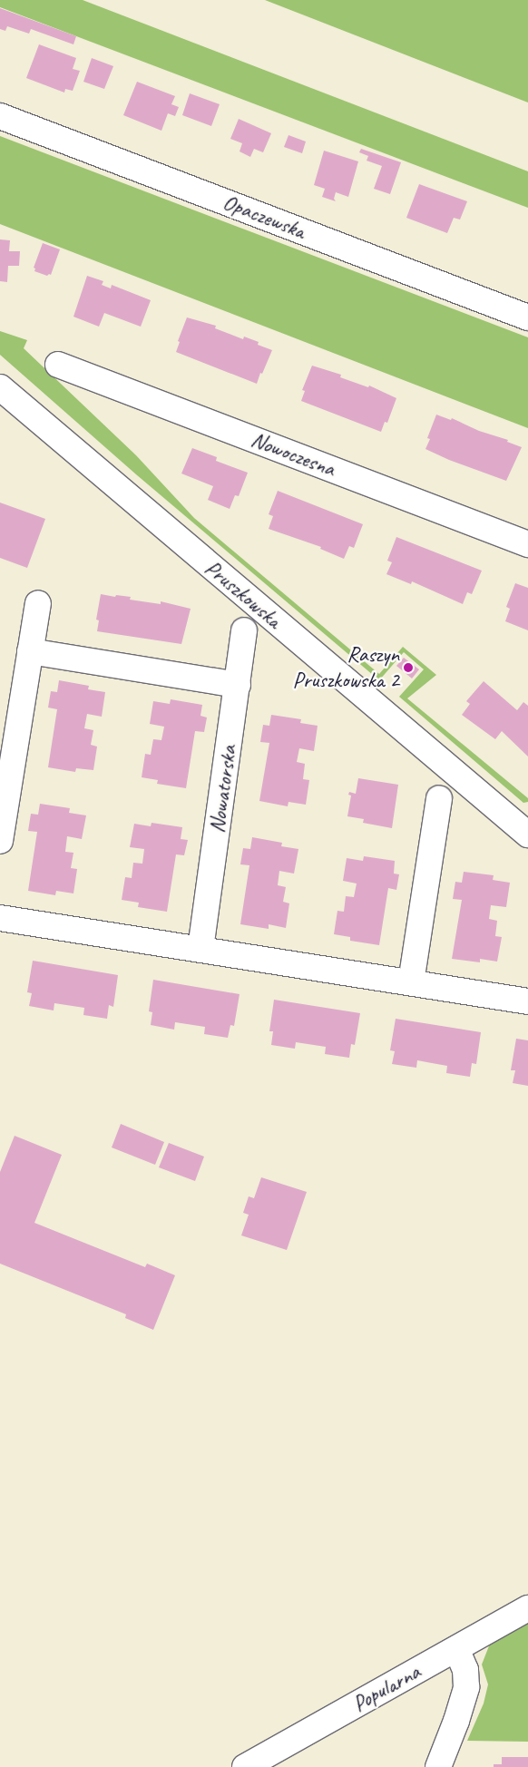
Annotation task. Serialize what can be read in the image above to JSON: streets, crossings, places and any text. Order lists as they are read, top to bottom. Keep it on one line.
{"streets":{"street":["Opaczewska","Nowoczesna","Pruszkowska","Nowatorska","Popularna"]},"places":["Raszyn Pruszkowska 2"]}
